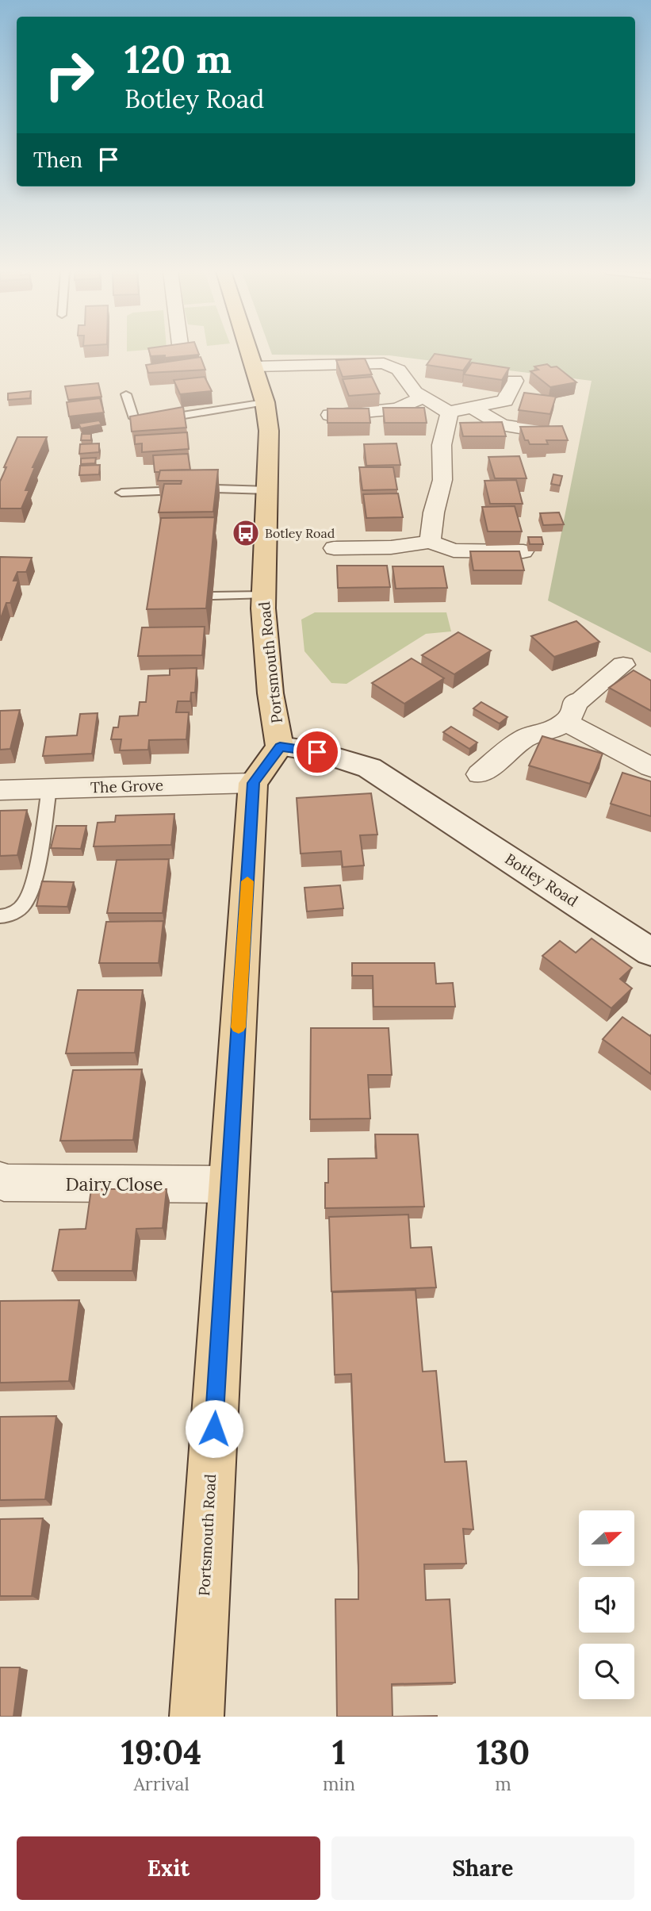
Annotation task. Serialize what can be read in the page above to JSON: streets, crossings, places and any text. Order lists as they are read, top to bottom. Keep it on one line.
{"streets":{"main road":["Portsmouth Road","Botley Road"],"street":["The Grove","Dairy Close"]},"crossings":[["Portsmouth Road","The Grove"],["Portsmouth Road","Botley Road"],["Portsmouth Road","Dairy Close"]],"places":{"bus stop":["Botley Road"]},"north":"right","page":{"turn":["120 m","Botley Road"],"then":"Then","eta":["19:04","Arrival","1","min","130","m"],"buttons":["Exit","Share"]}}
